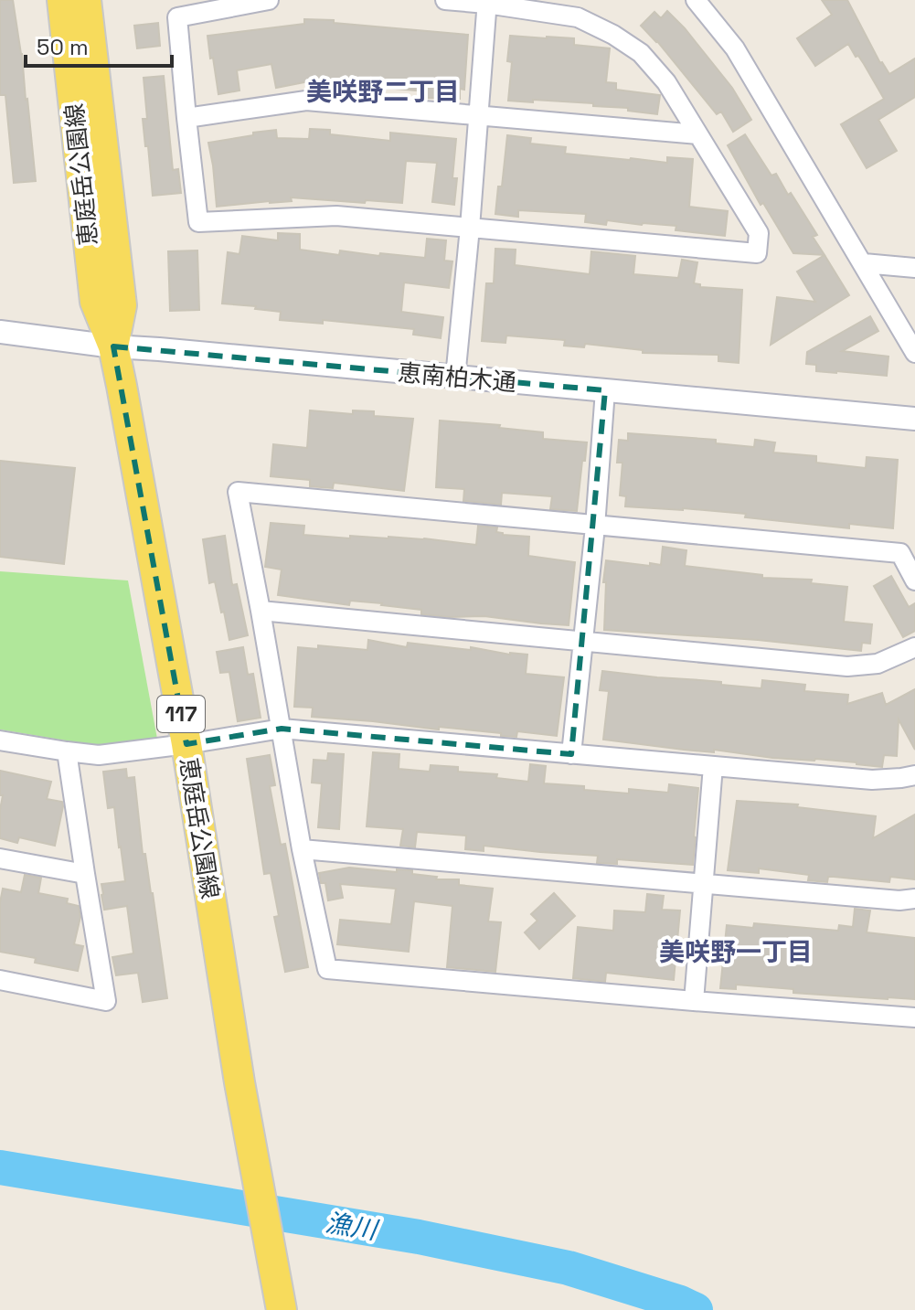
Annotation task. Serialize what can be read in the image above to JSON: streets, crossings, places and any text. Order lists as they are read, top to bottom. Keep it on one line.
{"streets":{"main road":["恵庭岳公園線","117"],"street":["恵南柏木通"]},"crossings":[["恵庭岳公園線","恵南柏木通"]],"districts":["美咲野二丁目","美咲野一丁目"],"water":["漁川"],"scale_bar":"50 m"}
